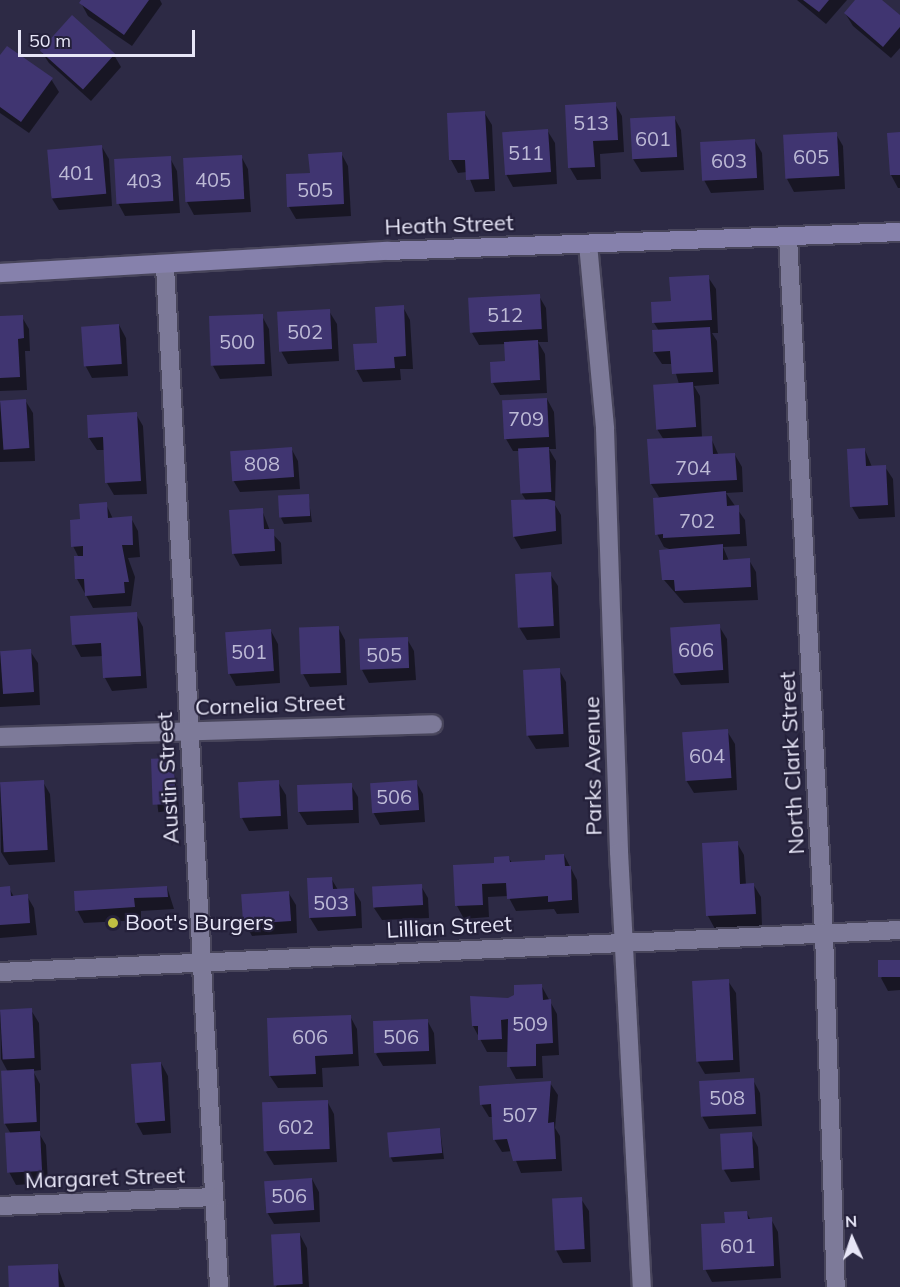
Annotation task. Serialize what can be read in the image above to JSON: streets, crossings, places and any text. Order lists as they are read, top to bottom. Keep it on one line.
{"streets":{"street":["Heath Street","Cornelia Street","North Clark Street","Parks Avenue","Austin Street","Lillian Street","Margaret Street"]},"crossings":[["Heath Street","North Clark Street"],["Heath Street","Parks Avenue"],["Heath Street","Austin Street"],["Cornelia Street","Austin Street"],["North Clark Street","Lillian Street"],["Parks Avenue","Lillian Street"],["Austin Street","Lillian Street"],["Austin Street","Margaret Street"]],"places":["Boot's Burgers"],"house_numbers":["513","601","511","605","603","401","405","403","505","512","502","500","709","808","704","702","606","501","505","604","506","503","509","606","506","508","507","602","506","601"],"scale_bar":"50 m","north":"top"}
